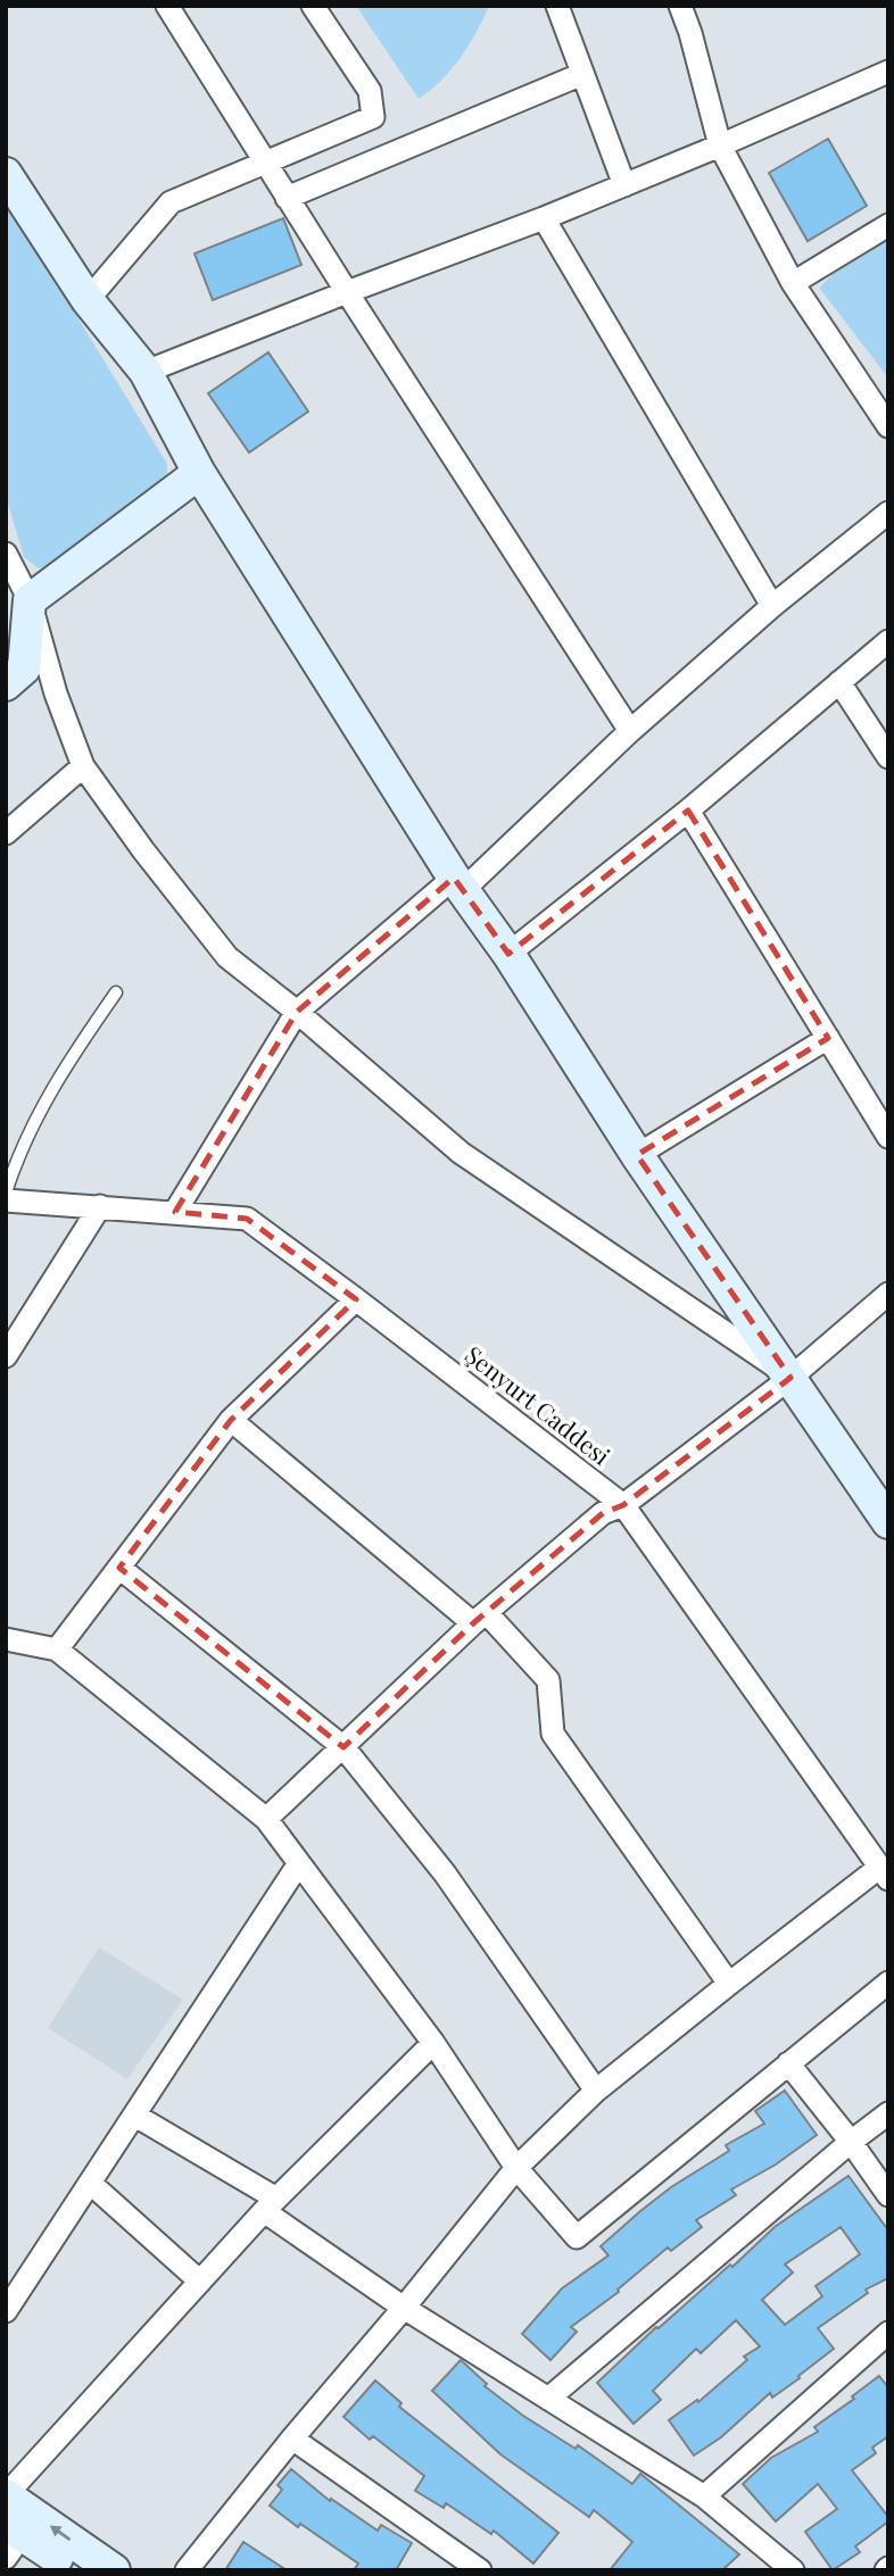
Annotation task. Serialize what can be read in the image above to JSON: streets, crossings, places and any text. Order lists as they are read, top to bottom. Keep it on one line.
{"streets":{"street":["Şenyurt Caddesi"]}}
